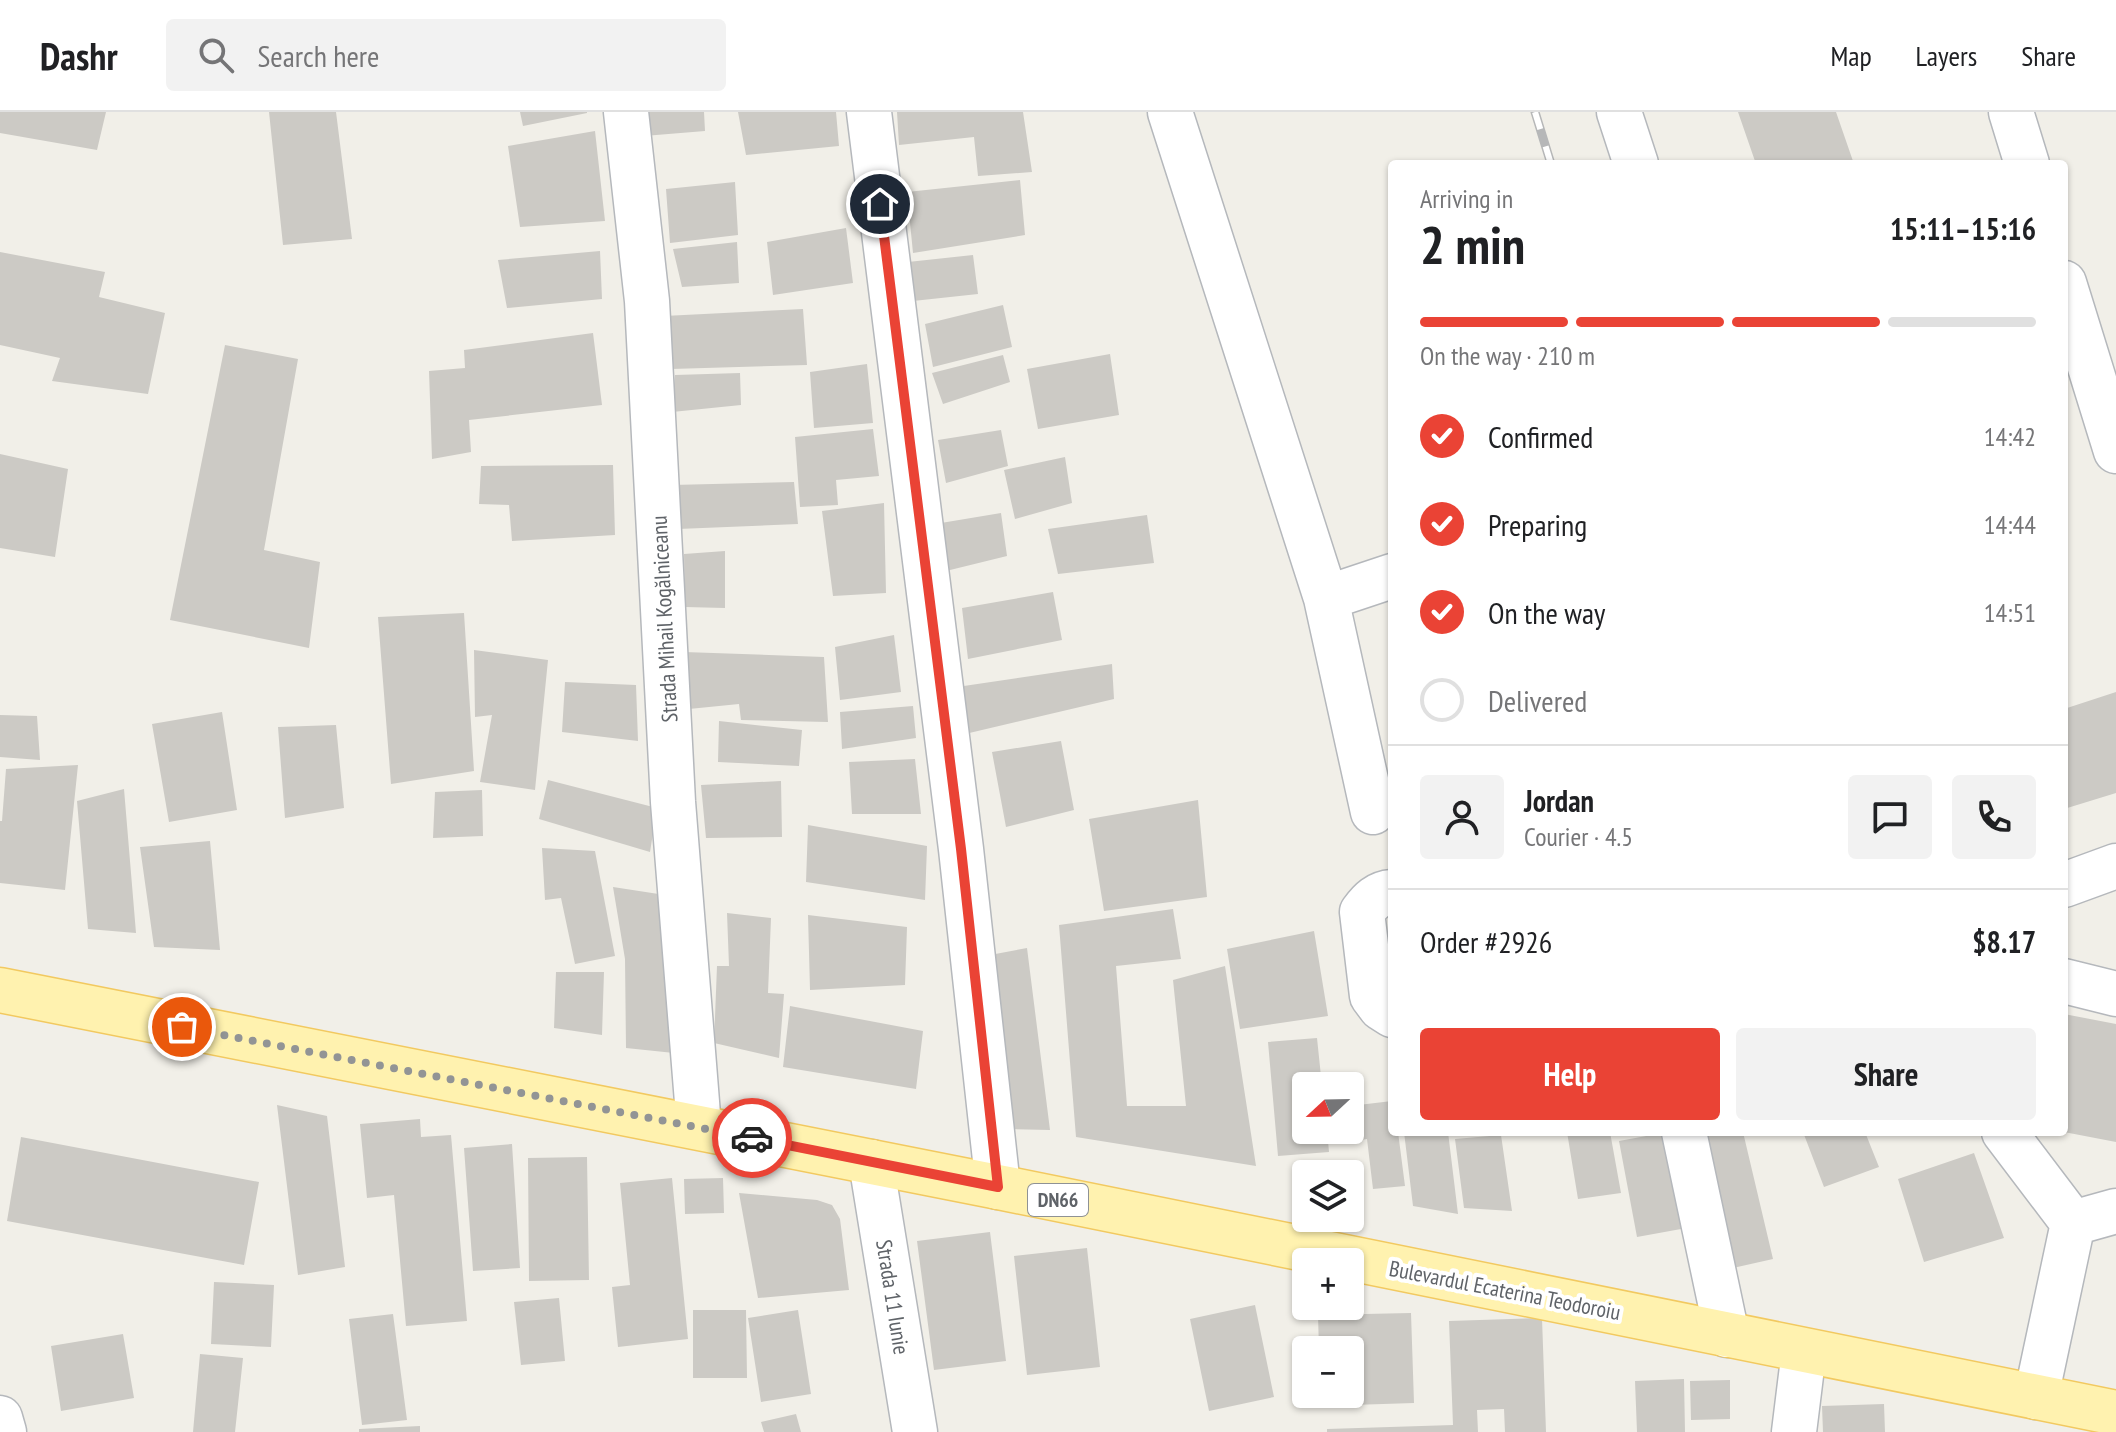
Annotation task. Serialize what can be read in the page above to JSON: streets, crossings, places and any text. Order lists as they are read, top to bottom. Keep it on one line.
{"streets":{"main road":["DN66","Bulevardul Ecaterina Teodoroiu"],"street":["Strada Mihail Kogălniceanu","Strada 11 Iunie"]},"crossings":[["Strada Mihail Kogălniceanu","Bulevardul Ecaterina Teodoroiu"],["Bulevardul Ecaterina Teodoroiu","Strada 11 Iunie"]],"north":"left","page":{"header":"Dashr","search":"Search here","nav":["Map","Layers","Share"],"heading":["2 min","Arriving in","15:11–15:16"],"panel":["Jordan","Courier · 4.5","Order #2926","$8.17"],"bar":"On the way · 210 m","list":[["Confirmed","14:42"],["Preparing","14:44"],["On the way","14:51"],"Delivered"],"buttons":["Help","Share"],"map_buttons":["+","−"]}}
